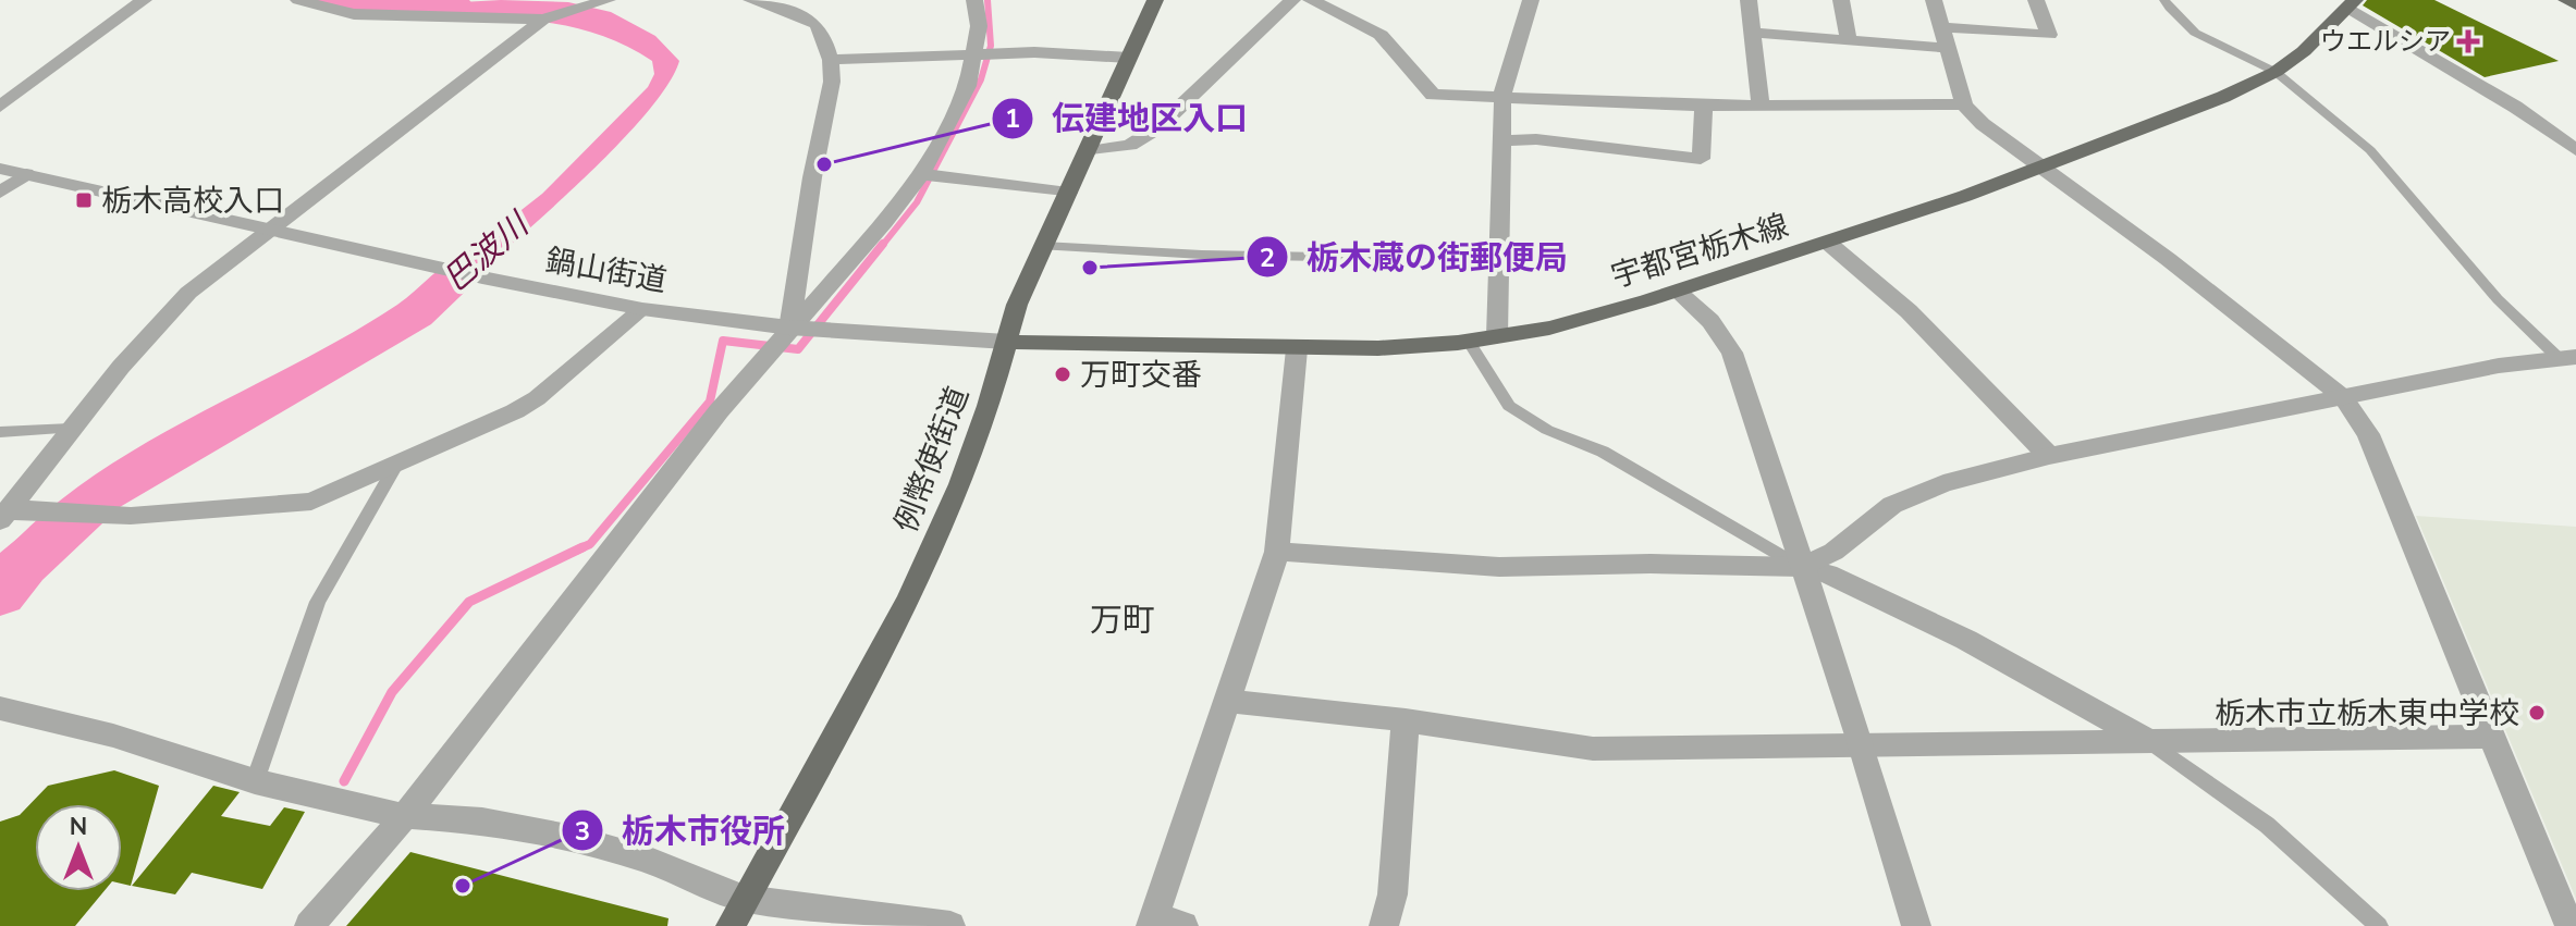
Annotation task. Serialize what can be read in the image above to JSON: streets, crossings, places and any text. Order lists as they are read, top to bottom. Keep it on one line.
{"streets":{"main road":["宇都宮栃木線","例幣使街道"],"street":["鍋山街道"]},"crossings":[["宇都宮栃木線","鍋山街道"],["宇都宮栃木線","例幣使街道"],["鍋山街道","例幣使街道"]],"districts":["万町"],"water":["巴波川"],"places":{"health":["ウエルシア"],"other":["伝建地区入口","栃木蔵の街郵便局","万町交番","栃木市立栃木東中学校","栃木市役所"],"transit":["栃木高校入口"]},"north":"top"}
